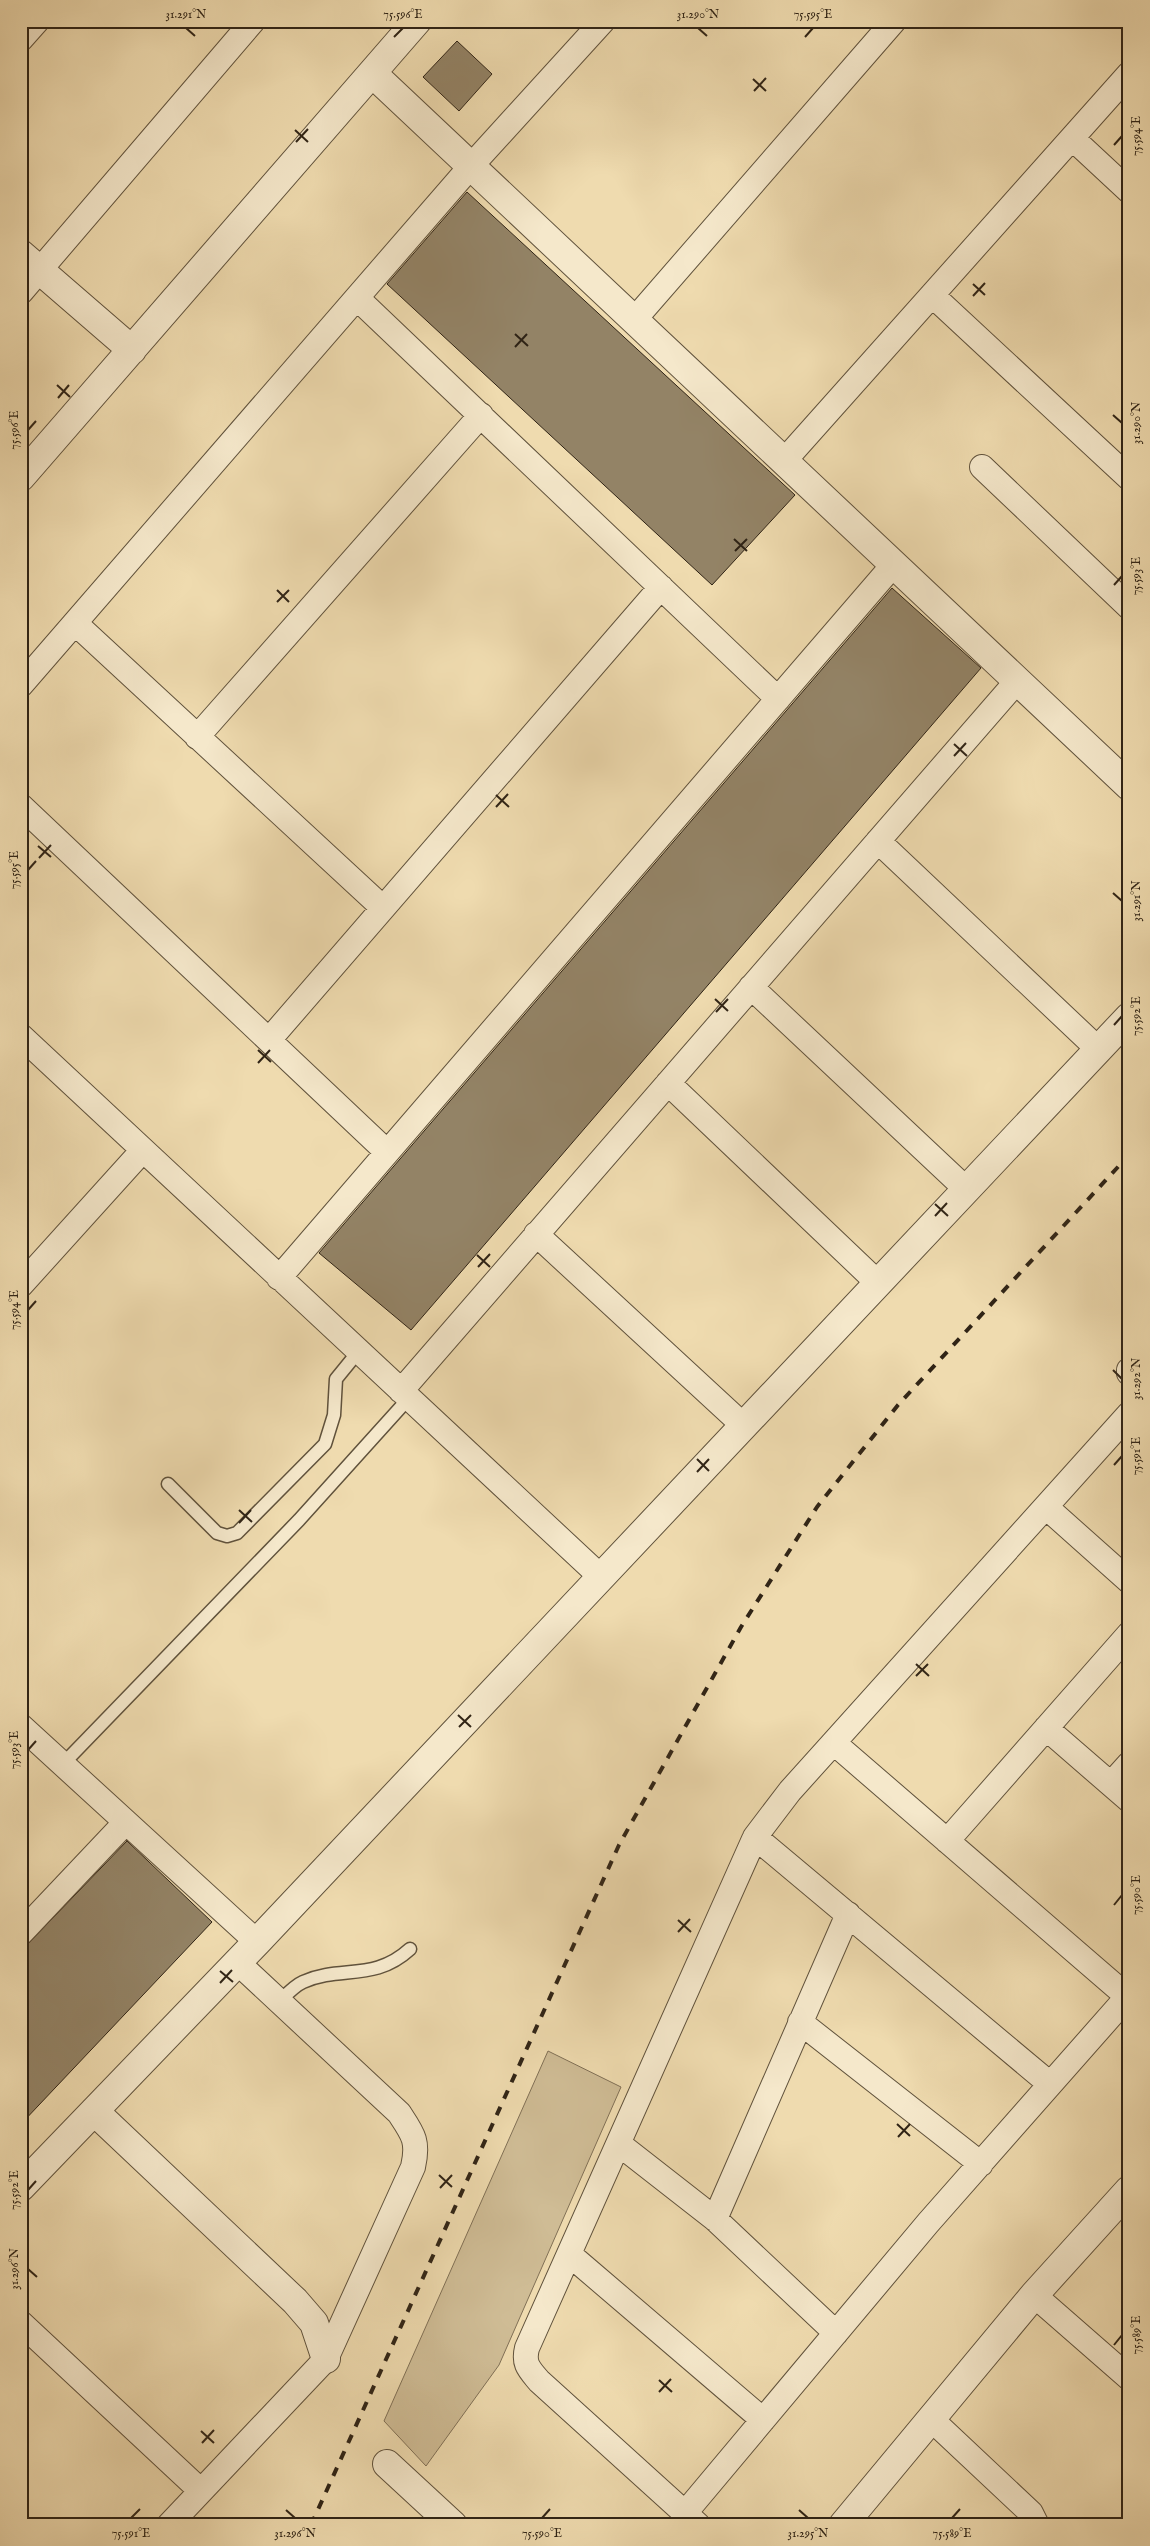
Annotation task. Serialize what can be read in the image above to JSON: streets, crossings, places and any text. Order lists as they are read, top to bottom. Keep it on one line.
{"coordinates":["31.291°N","75.596°E","31.290°N","75.595°E","75.594°E","75.593°E","75.592°E","31.292°N","75.591°E","75.590°E","31.296°N","75.589°E","31.295°N"]}
